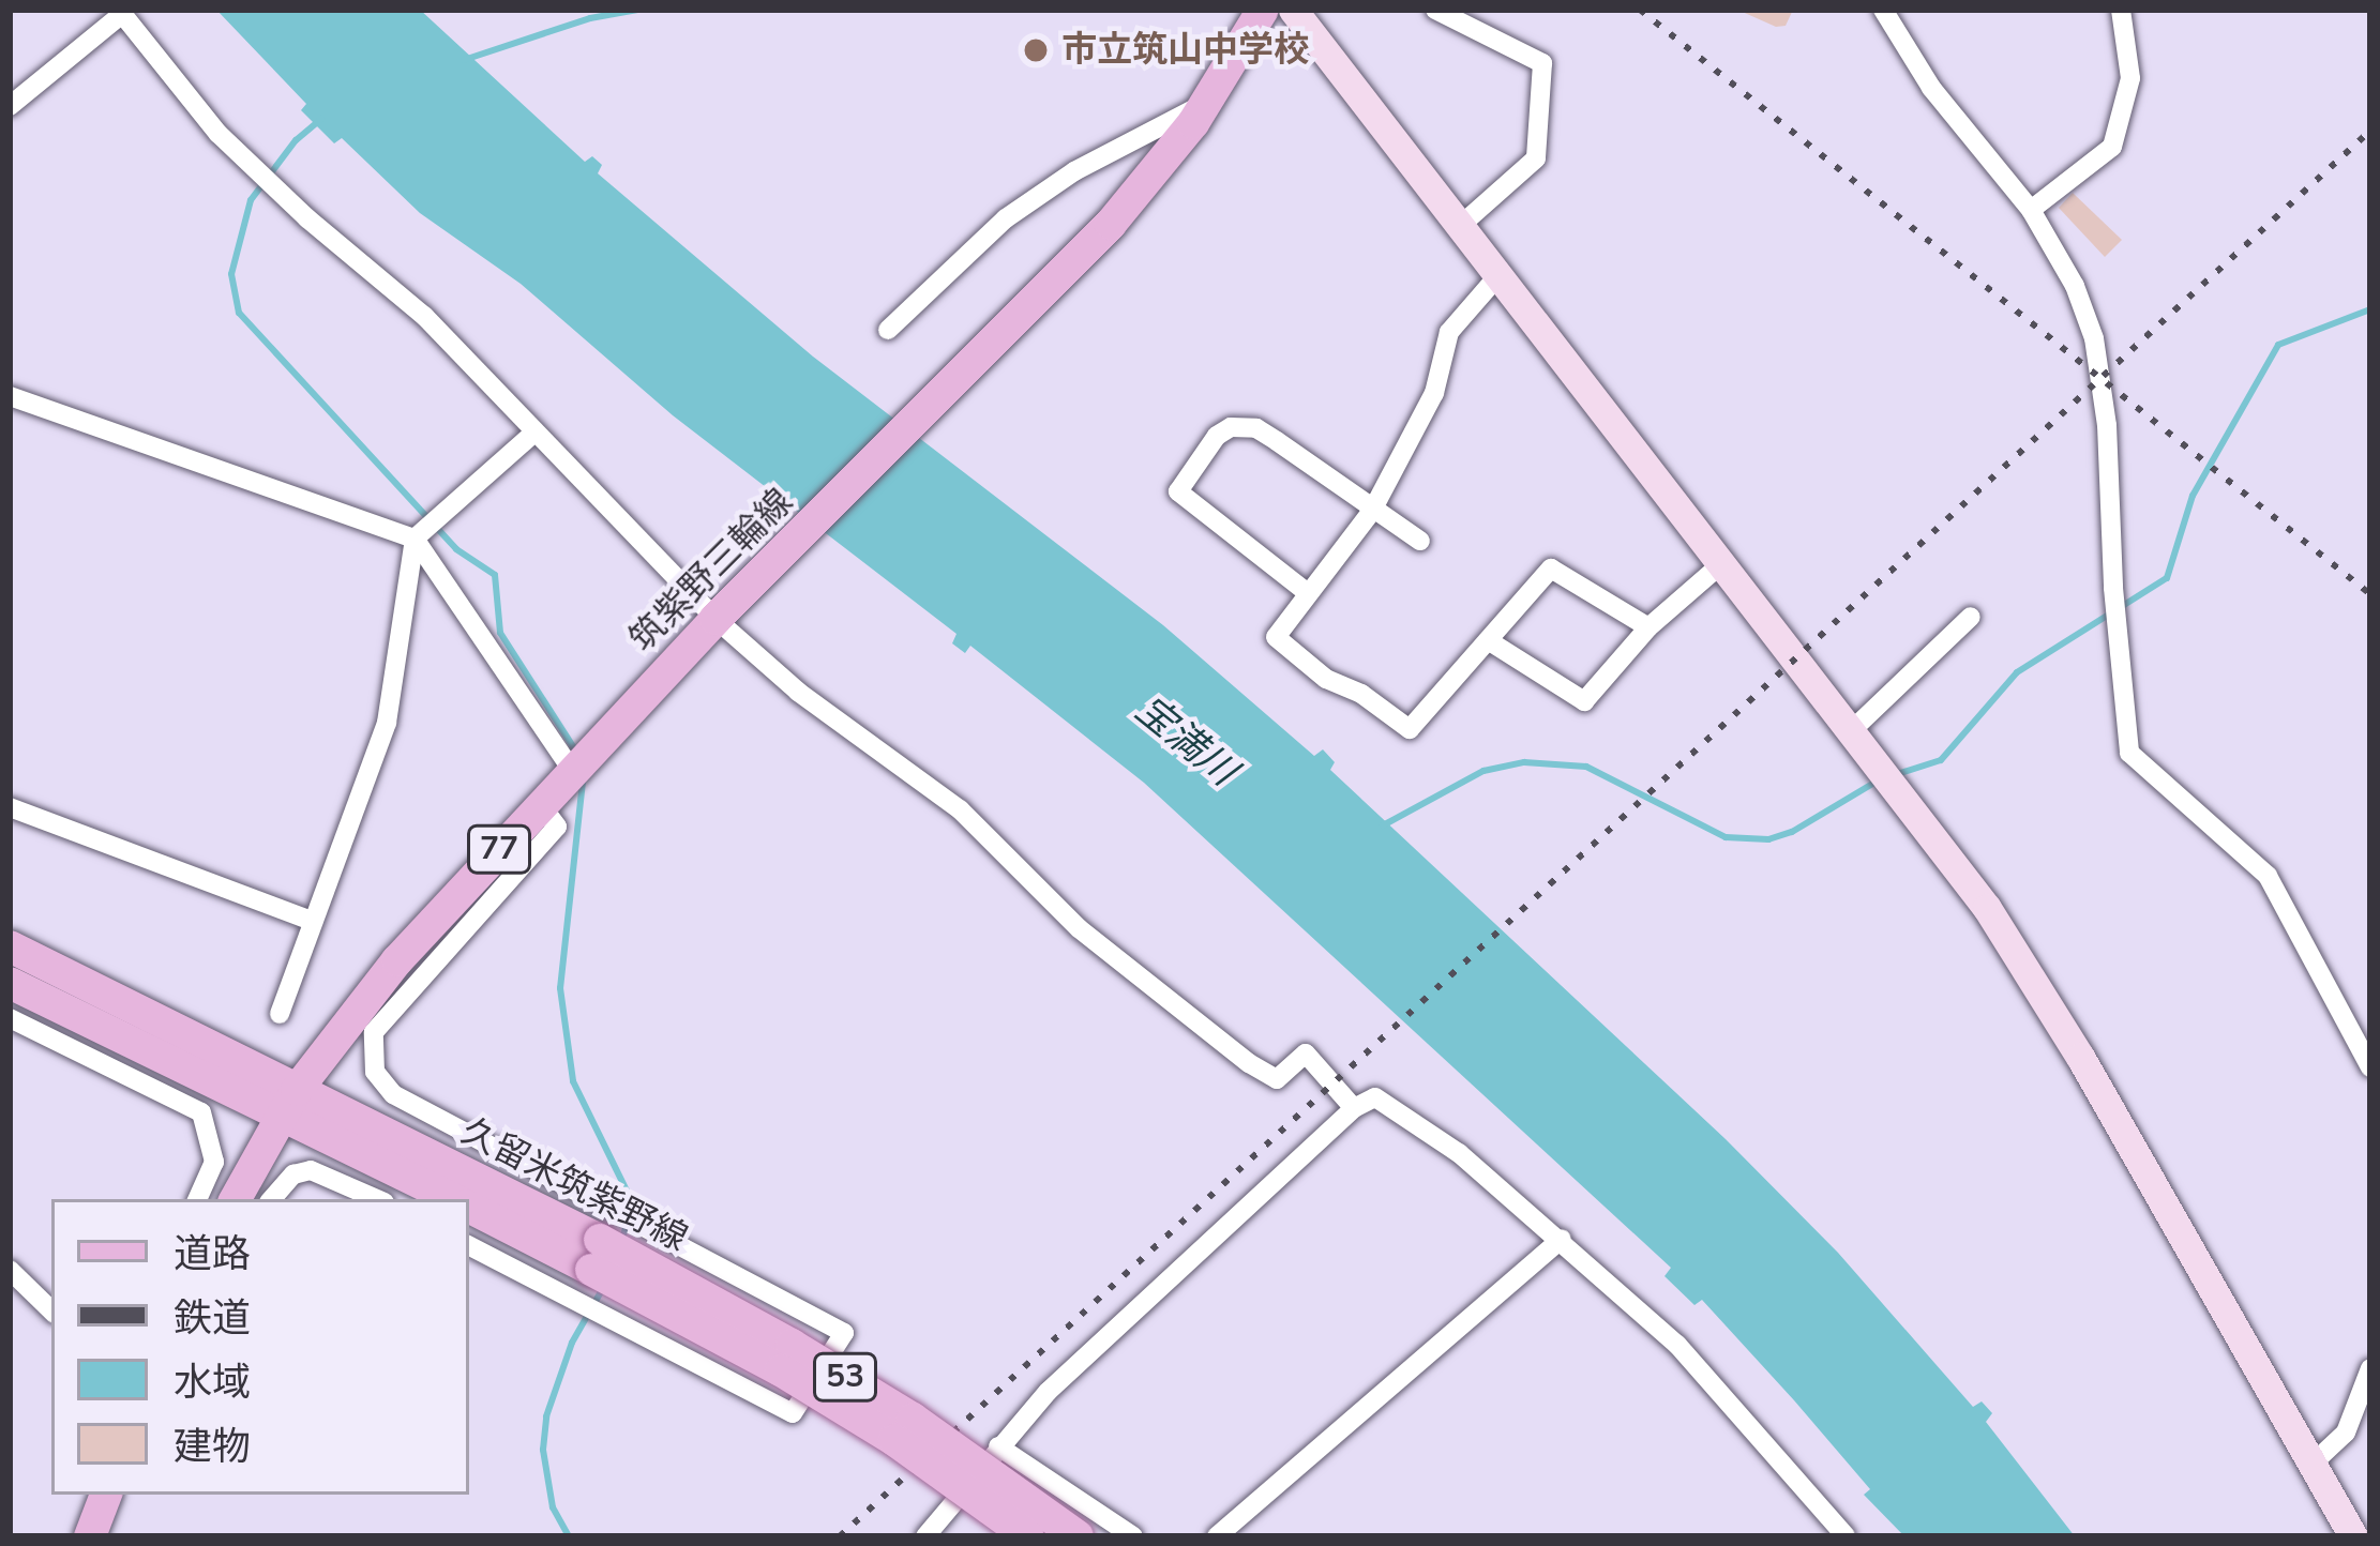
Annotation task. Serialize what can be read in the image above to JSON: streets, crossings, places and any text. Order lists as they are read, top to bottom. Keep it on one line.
{"streets":{"main road":["筑紫野三輪線","77","久留米筑紫野線","53"]},"crossings":[["筑紫野三輪線","久留米筑紫野線"]],"water":["宝満川"],"places":["市立筑山中学校"],"legend":["道路","鉄道","水域","建物"]}
